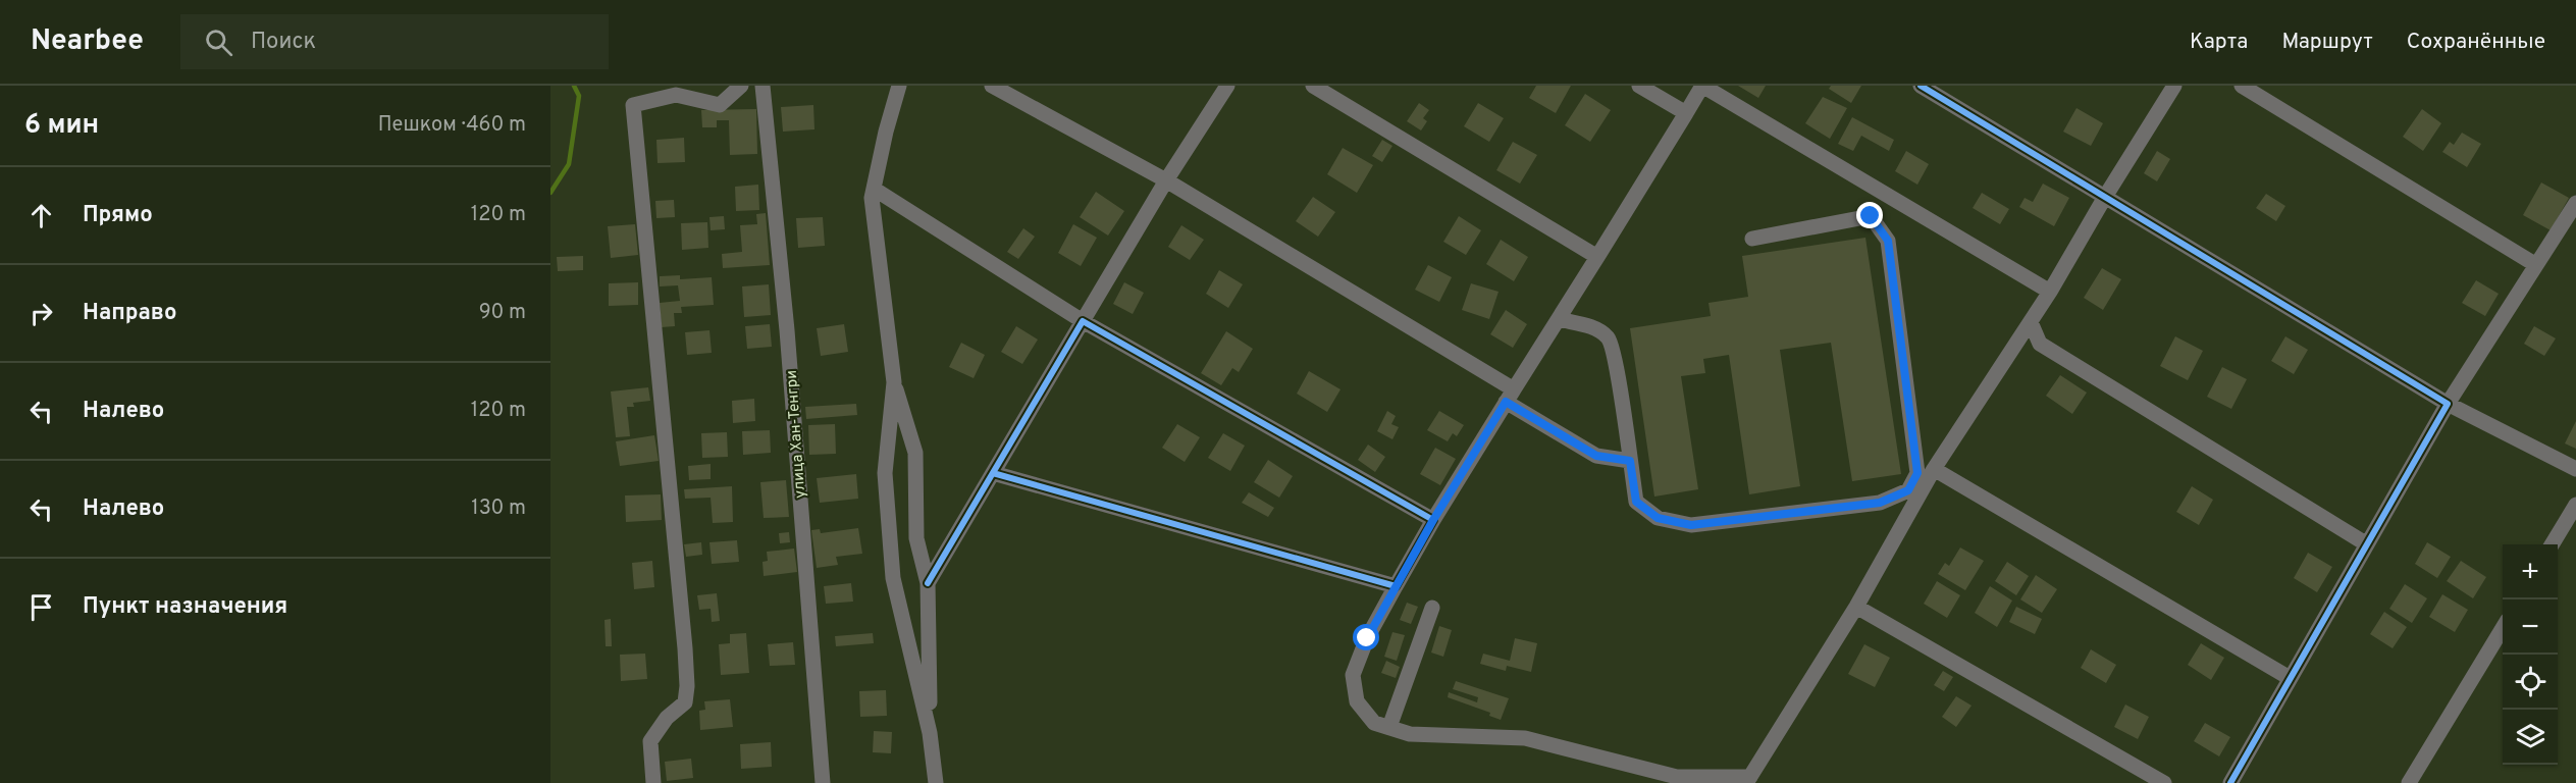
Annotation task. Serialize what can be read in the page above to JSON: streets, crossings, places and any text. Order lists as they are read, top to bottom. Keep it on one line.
{"streets":{"street":["улица Хан-Тенгри"]},"page":{"header":"Nearbee","search":"Поиск","nav":["Карта","Маршрут","Сохранённые"],"heading":["6 мин","Пешком · 460 m"],"list":[["Прямо","120 m"],["Направо","90 m"],["Налево","120 m"],["Налево","130 m"],"Пункт назначения"],"map_buttons":["+","−"]}}
